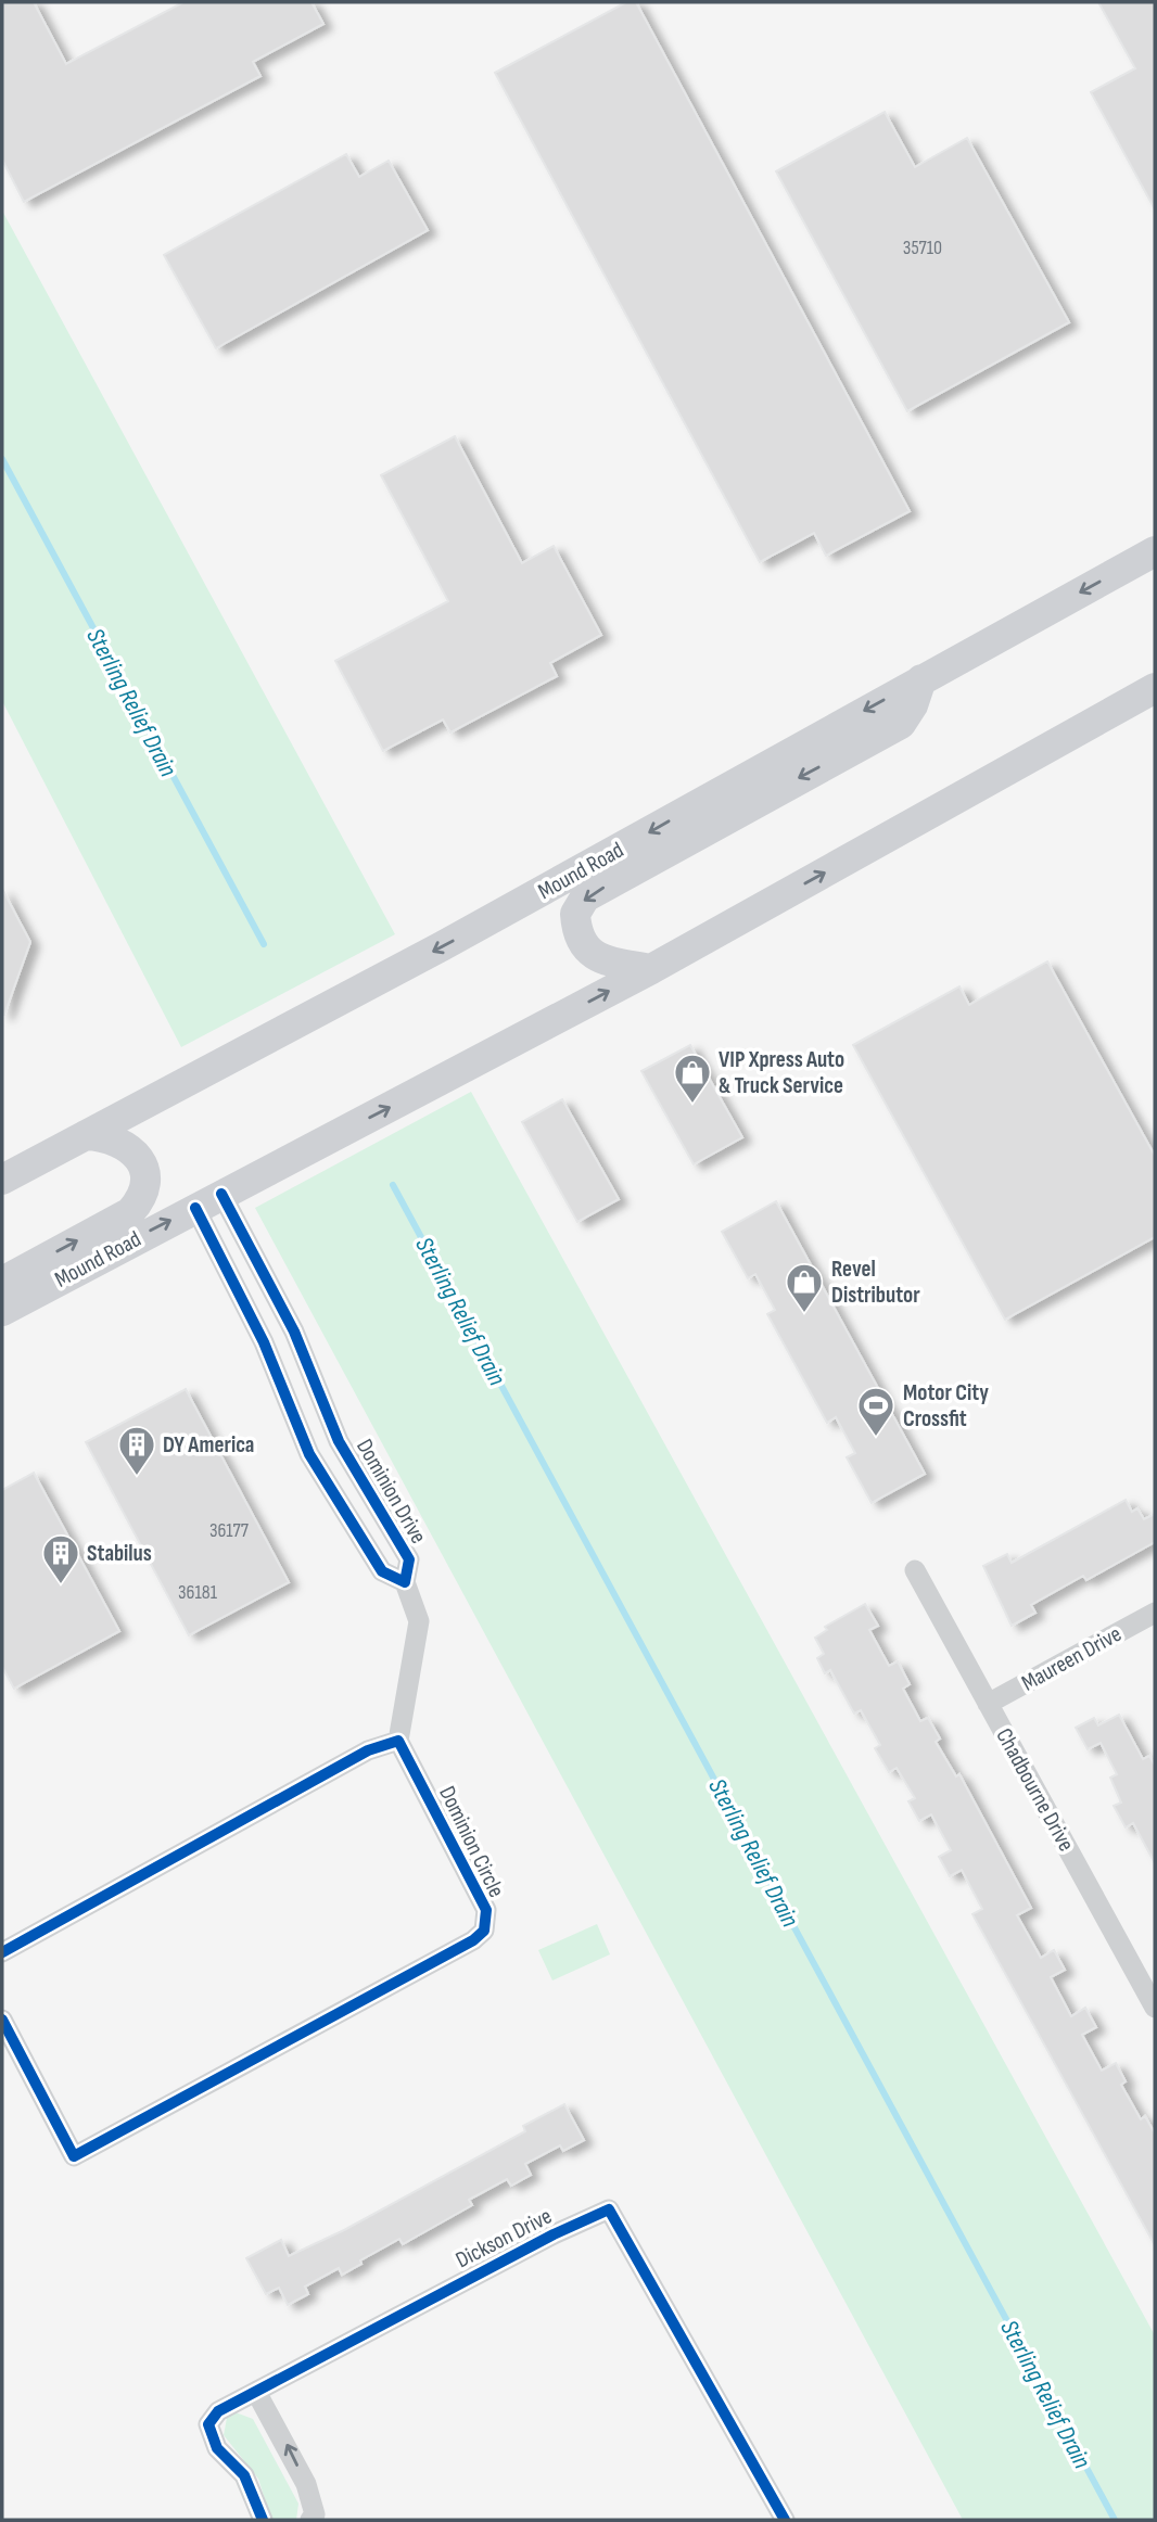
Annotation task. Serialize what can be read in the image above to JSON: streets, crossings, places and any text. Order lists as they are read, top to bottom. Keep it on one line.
{"streets":{"main road":["Mound Road"],"street":["Dominion Drive","Maureen Drive","Chadbourne Drive","Dominion Circle","Dickson Drive"]},"crossings":[["Mound Road","Dominion Drive"],["Dominion Drive","Dominion Circle"],["Maureen Drive","Chadbourne Drive"]],"water":["Sterling Relief Drain"],"places":{"shop":["VIP Xpress Auto & Truck Service","Revel Distributor"],"sports":["Motor City Crossfit"],"building":["DY America","Stabilus"]},"house_numbers":["35710","36177","36181"]}
